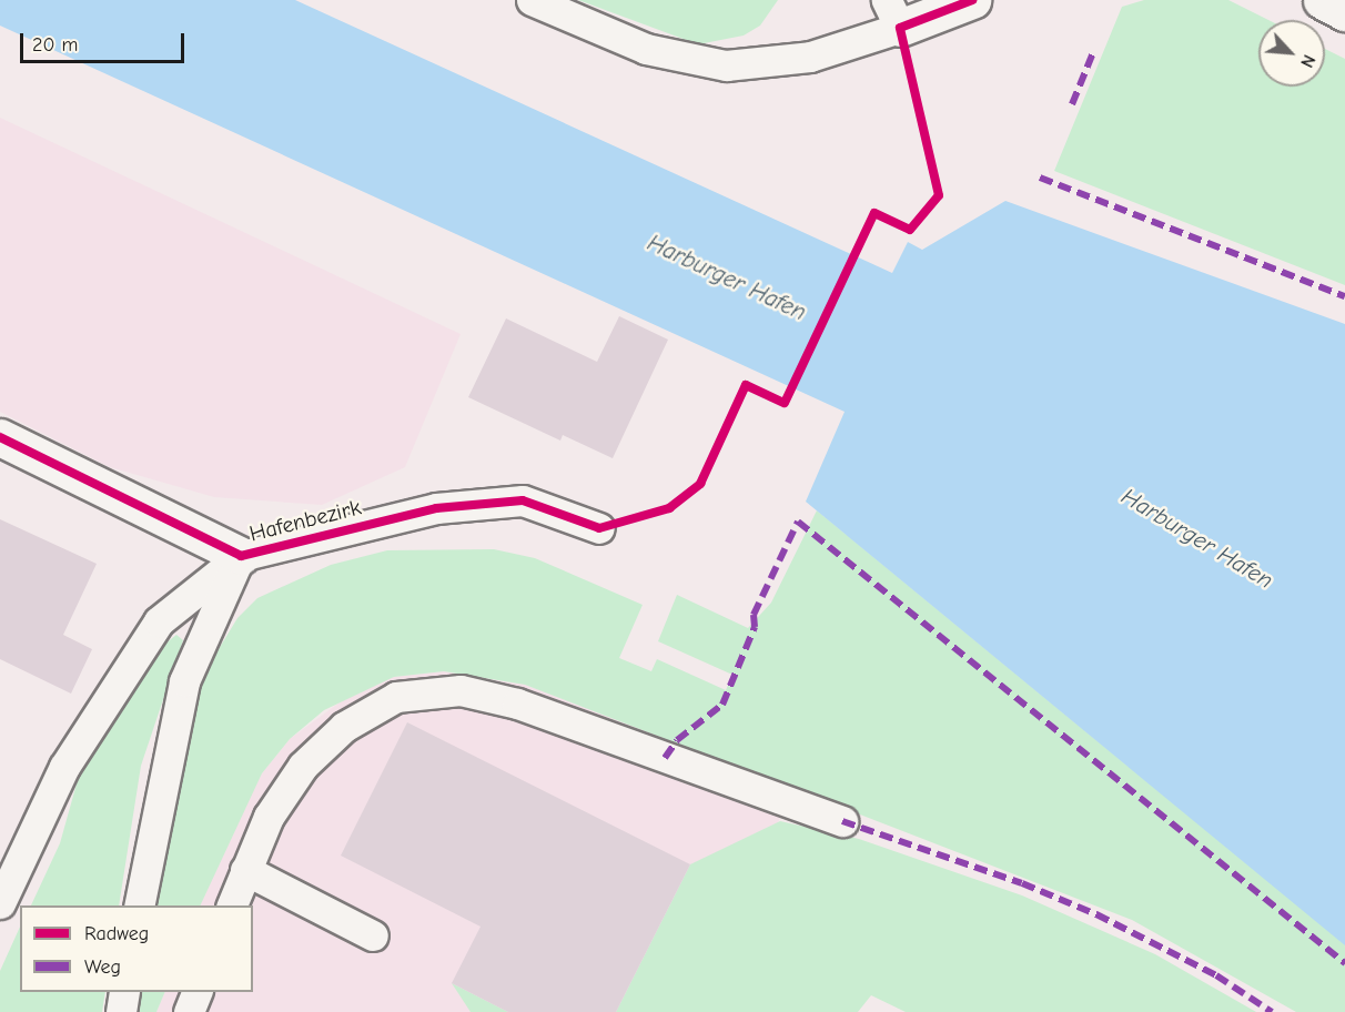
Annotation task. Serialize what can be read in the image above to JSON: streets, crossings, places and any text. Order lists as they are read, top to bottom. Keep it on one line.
{"streets":{"street":["Hafenbezirk"]},"water":["Harburger Hafen"],"legend":["Radweg","Weg"],"scale_bar":"20 m","north":"bottom right"}
